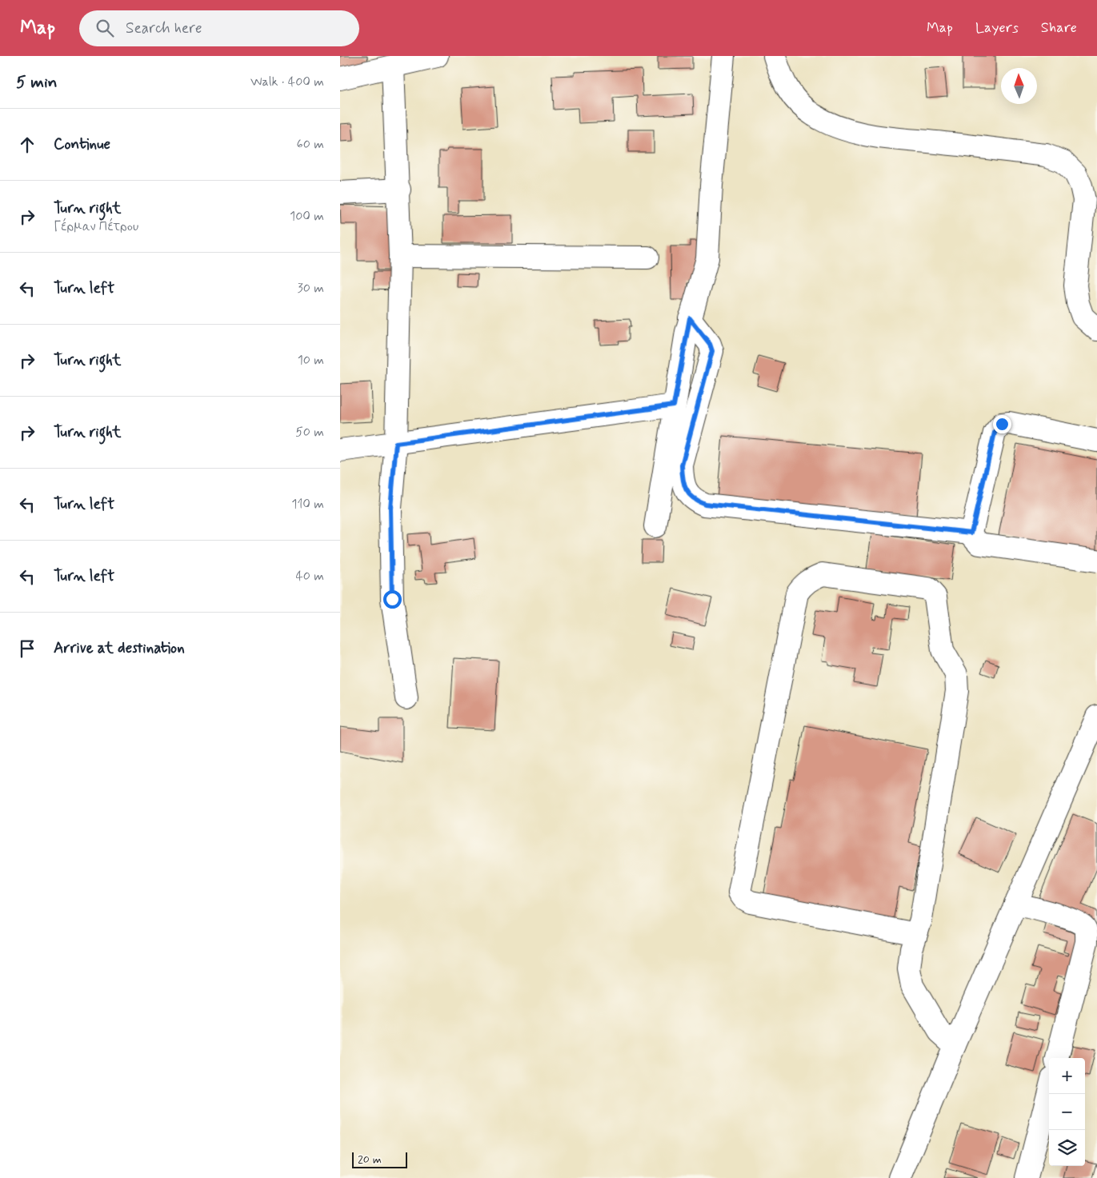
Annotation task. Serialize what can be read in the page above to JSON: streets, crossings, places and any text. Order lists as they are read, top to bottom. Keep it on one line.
{"scale_bar":"20 m","north":"top","page":{"header":"Map","search":"Search here","nav":["Map","Layers","Share"],"heading":["5 min","Walk · 400 m"],"list":[["Continue","60 m"],["Turn right","Γέρμαν Πέτρου","100 m"],["Turn left","30 m"],["Turn right","10 m"],["Turn right","50 m"],["Turn left","110 m"],["Turn left","40 m"],"Arrive at destination"],"map_buttons":["+","−"],"scale":"20 m"}}
